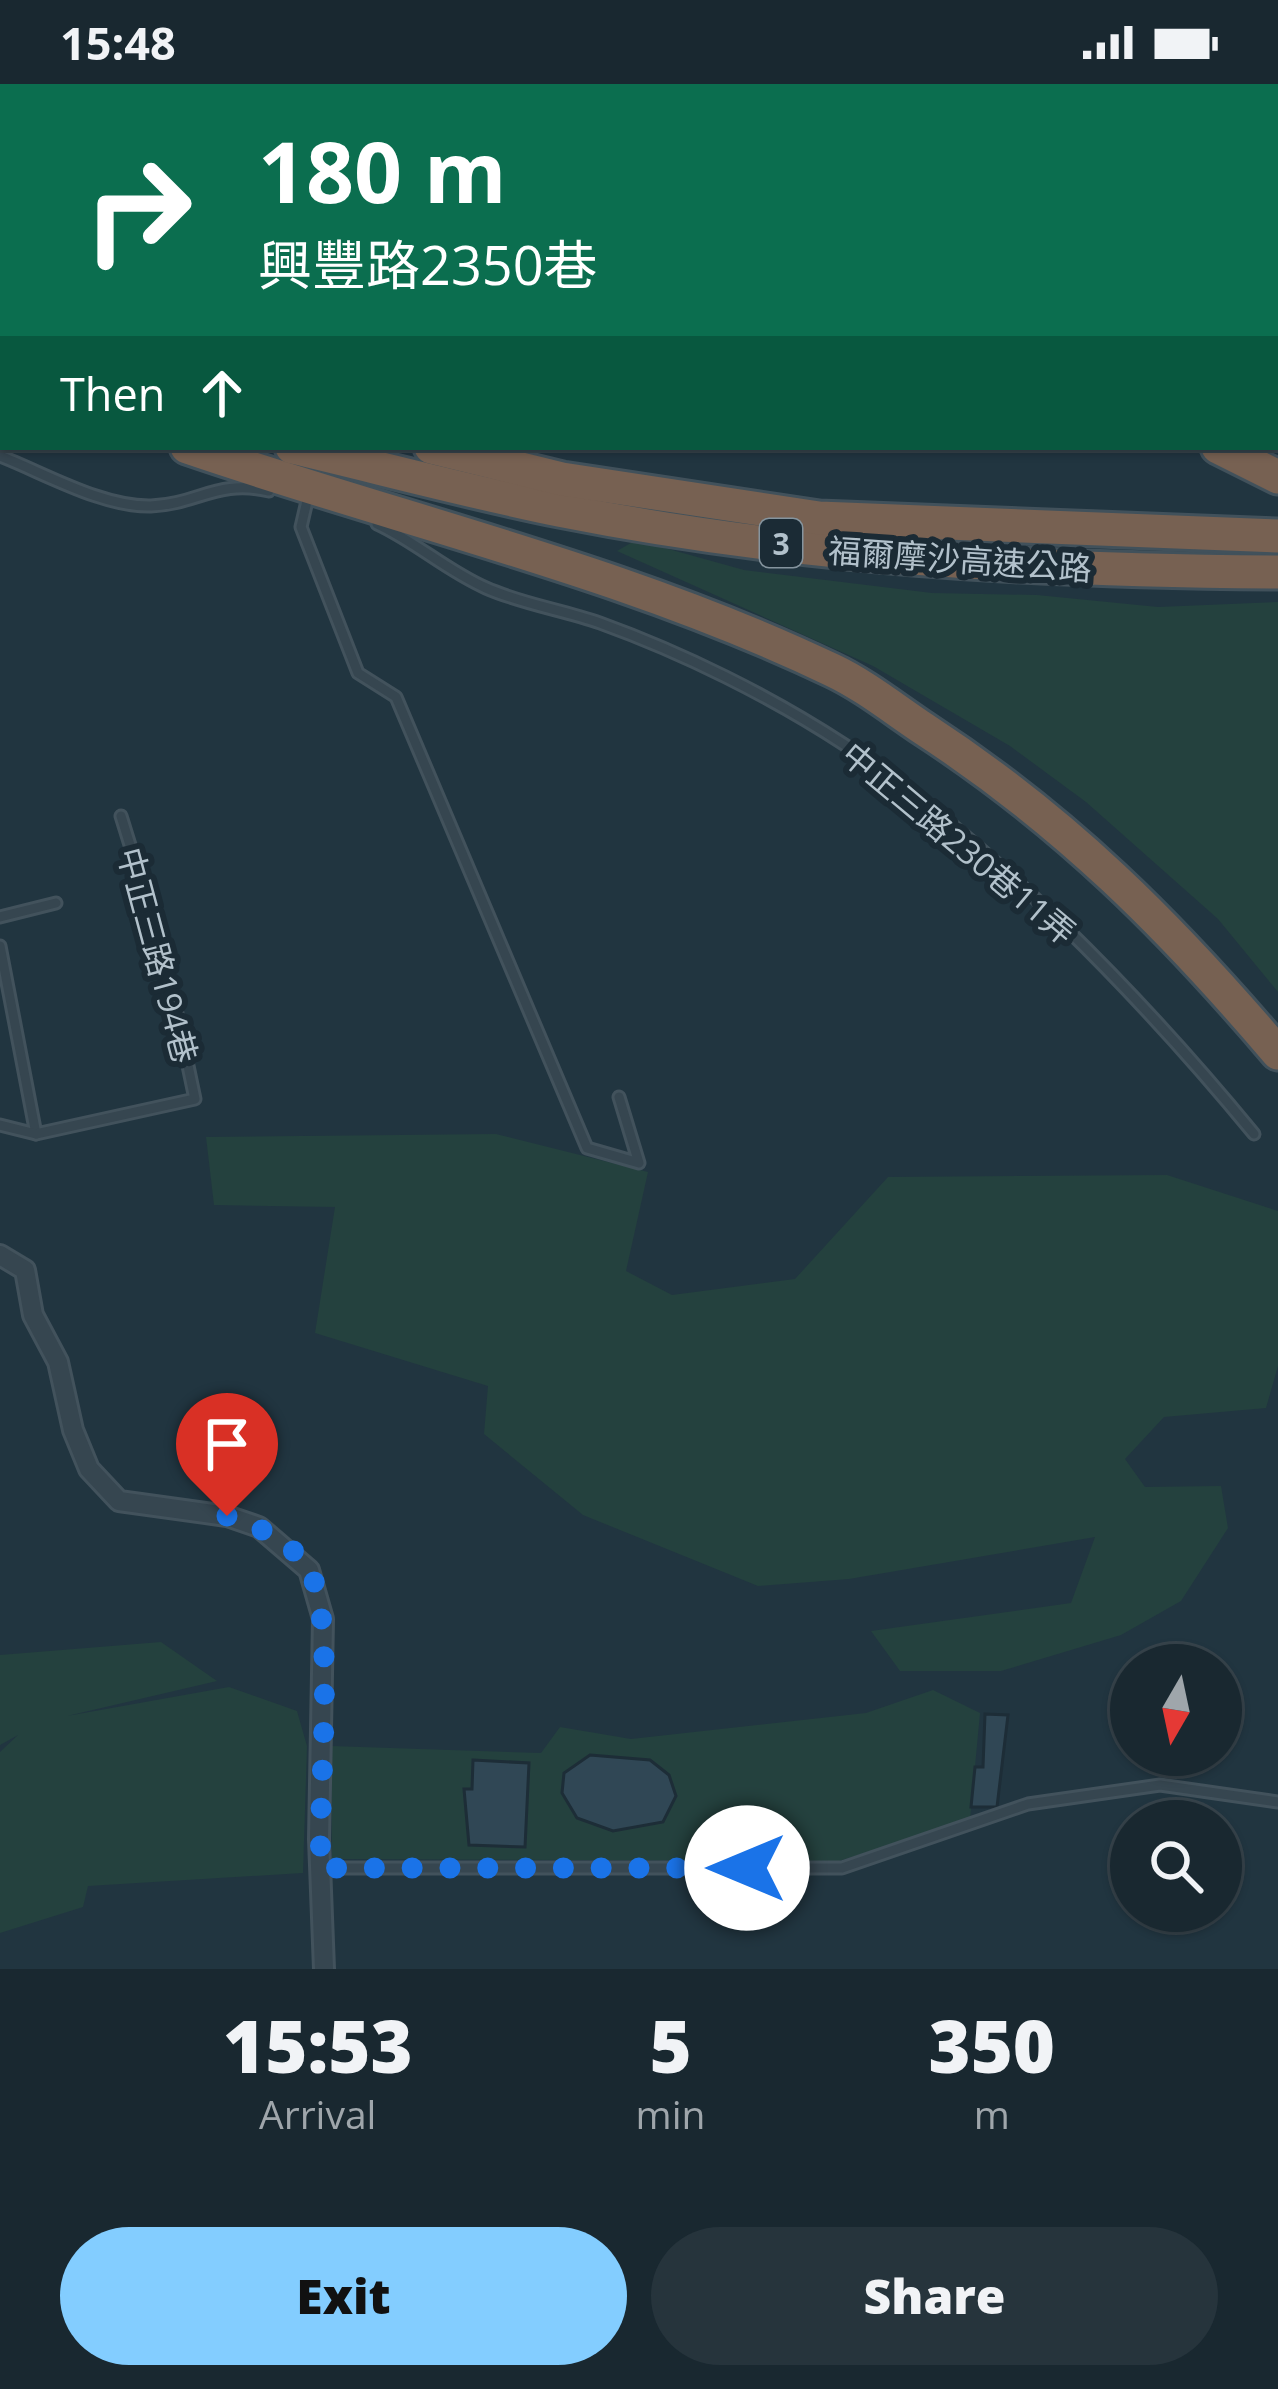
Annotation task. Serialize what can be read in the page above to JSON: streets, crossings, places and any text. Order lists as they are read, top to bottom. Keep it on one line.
{"streets":{"highway":["3","福爾摩沙高速公路"],"lane":["中正三路230巷11弄","中正三路194巷"]},"north":"bottom","page":{"status":"15:48","turn":["180 m","興豐路2350巷"],"then":"Then","eta":["15:53","Arrival","5","min","350","m"],"buttons":["Exit","Share"]}}
